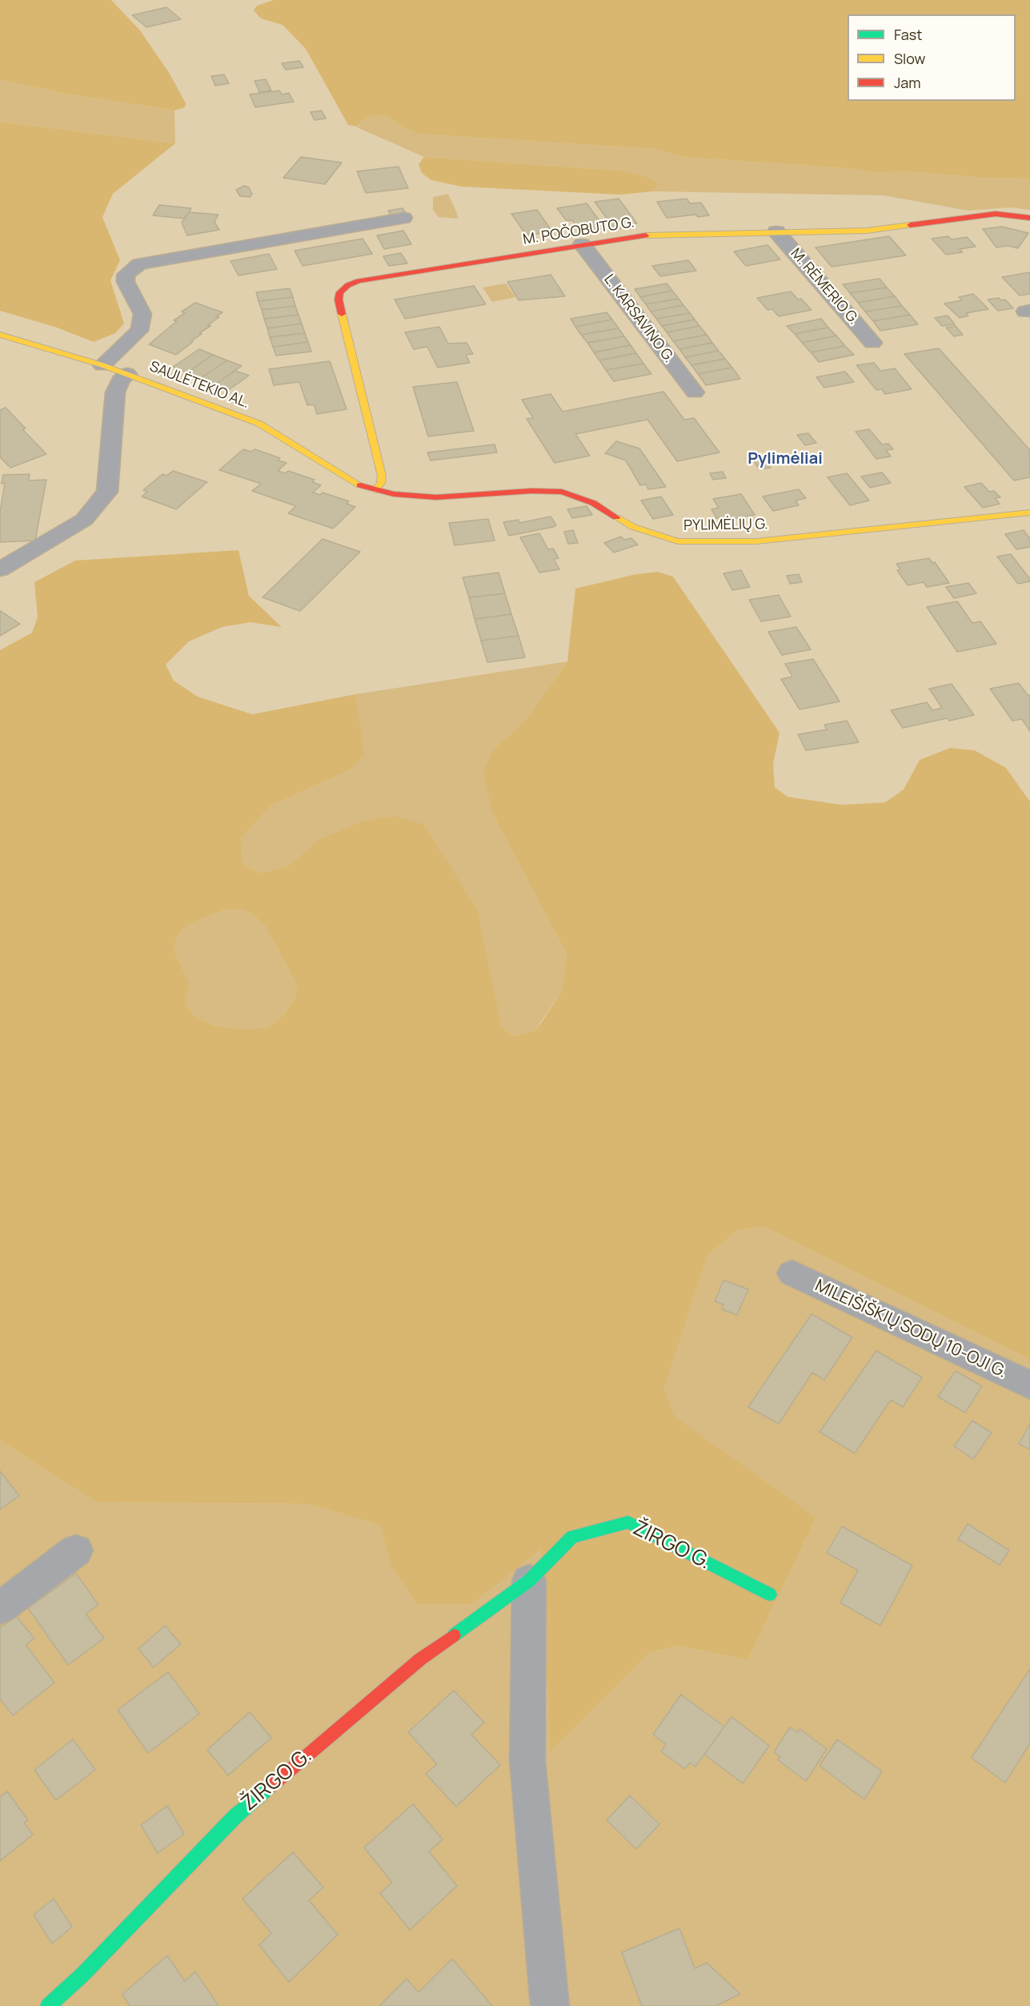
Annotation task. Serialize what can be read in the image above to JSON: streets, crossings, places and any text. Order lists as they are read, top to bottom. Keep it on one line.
{"streets":{"street":["M. POČOBUTO G.","M. RĖMERIO G.","L. KARSAVINO G.","SAULĖTEKIO AL.","PYLIMĖLIŲ G.","MILEIŠIŠKIŲ SODŲ 10-OJI G.","ŽIRGO G."]},"crossings":[["M. POČOBUTO G.","M. RĖMERIO G."],["M. POČOBUTO G.","L. KARSAVINO G."],["M. POČOBUTO G.","SAULĖTEKIO AL."],["M. POČOBUTO G.","PYLIMĖLIŲ G."],["SAULĖTEKIO AL.","PYLIMĖLIŲ G."]],"districts":["Pylimėliai"],"legend":["Fast","Slow","Jam"]}
